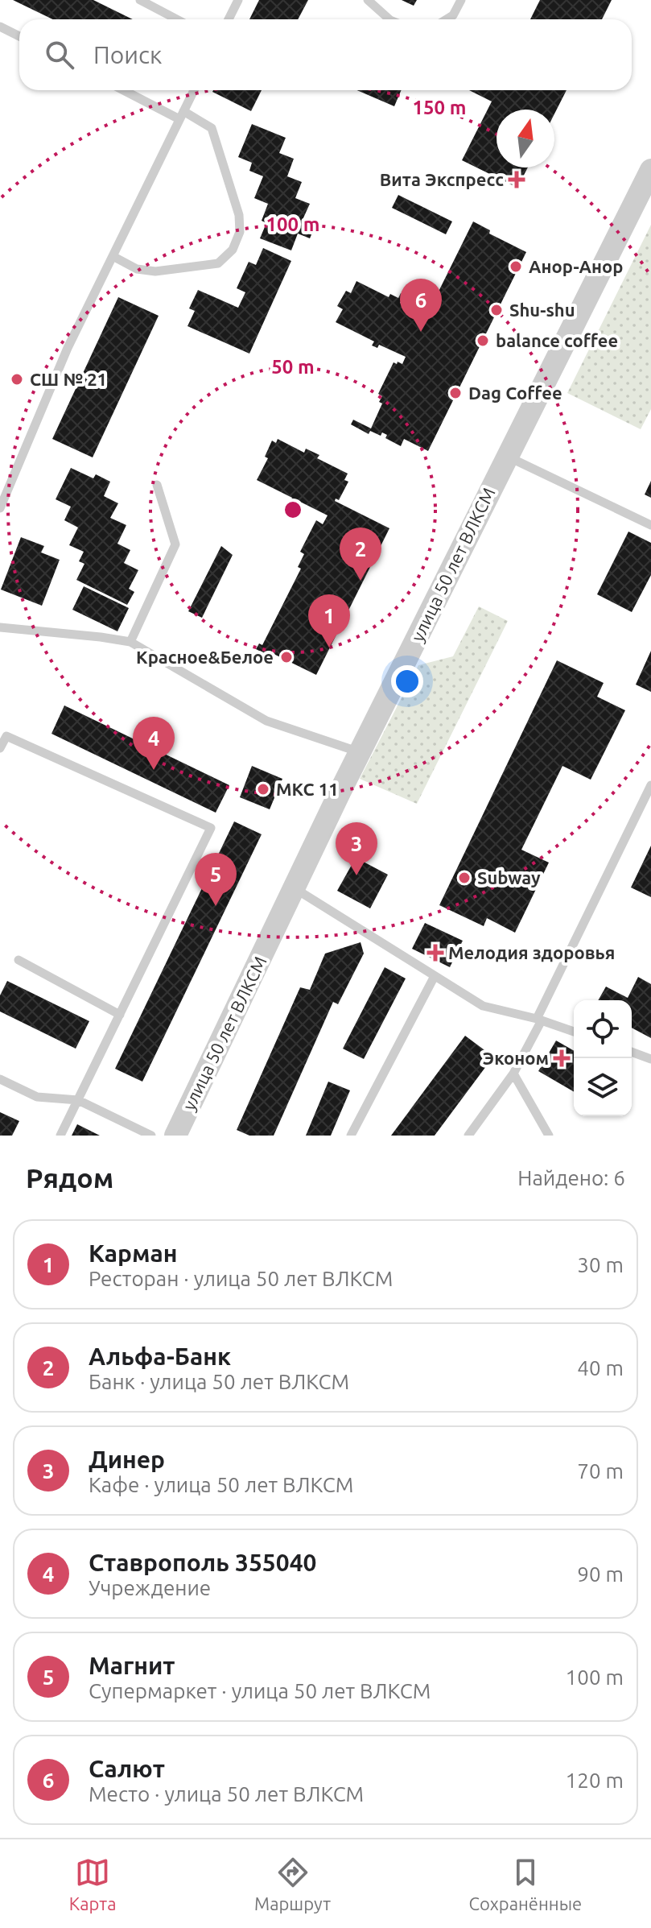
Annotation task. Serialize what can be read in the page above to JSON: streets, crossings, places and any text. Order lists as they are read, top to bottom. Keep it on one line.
{"streets":{"street":["улица 50 лет ВЛКСМ"]},"places":{"health":["Вита Экспресс","Мелодия здоровья","Эконом"],"other":["Анор-Анор","Shu-shu","balance coffee","СШ № 21","Dag Coffee","Красное&Белое","МКС 11","Subway"]},"north":"top","page":{"search":"Поиск","pins":["6","2","1","4","3","5"],"heading":["Рядом","Найдено: 6"],"list":[{"mark":"1","name":"Карман","note":"Ресторан · улица 50 лет ВЛКСМ","value":"30 m"},{"mark":"2","name":"Альфа-Банк","note":"Банк · улица 50 лет ВЛКСМ","value":"40 m"},{"mark":"3","name":"Динер","note":"Кафе · улица 50 лет ВЛКСМ","value":"70 m"},{"mark":"4","name":"Ставрополь 355040","note":"Учреждение","value":"90 m"},{"mark":"5","name":"Магнит","note":"Супермаркет · улица 50 лет ВЛКСМ","value":"100 m"},{"mark":"6","name":"Салют","note":"Место · улица 50 лет ВЛКСМ","value":"120 m"}],"nav":["Карта","Маршрут","Сохранённые"]},"rings":["150 m","100 m","50 m"]}
